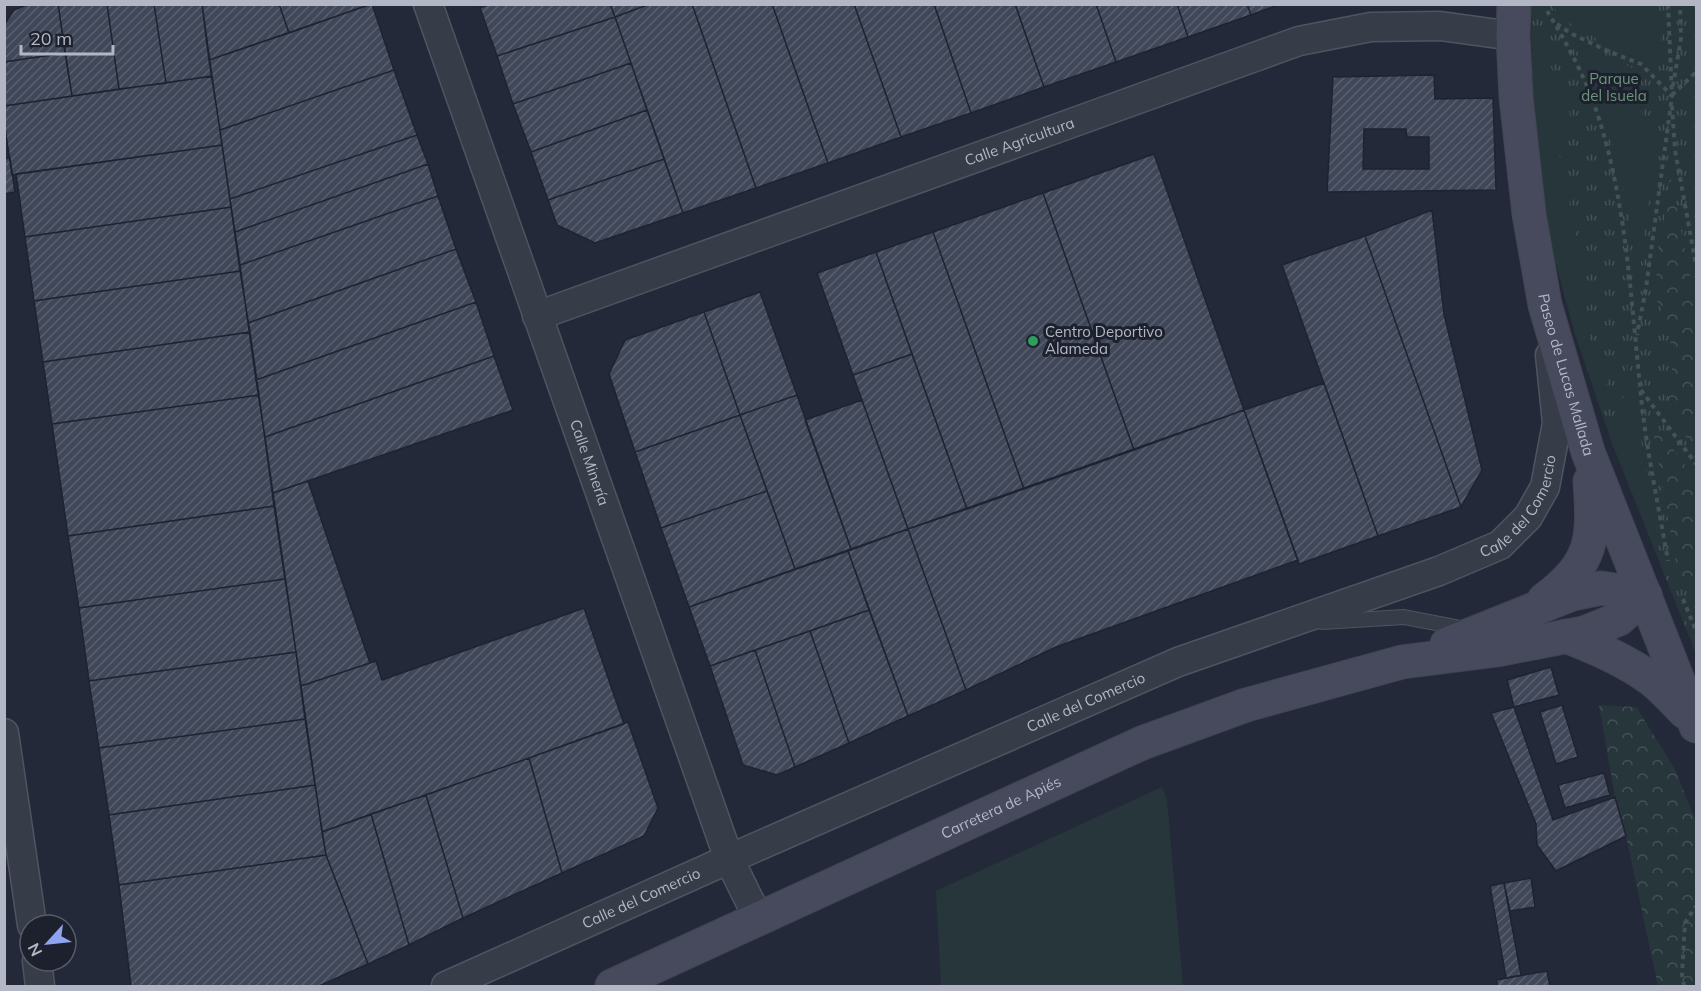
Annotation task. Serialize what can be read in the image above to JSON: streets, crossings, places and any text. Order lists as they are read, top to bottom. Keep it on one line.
{"streets":{"street":["Calle Agricultura","Paseo de Lucas Mallada","Calle Minería","Calle del Comercio","Carretera de Apiés"]},"crossings":[["Calle Agricultura","Paseo de Lucas Mallada"],["Calle Agricultura","Calle Minería"],["Paseo de Lucas Mallada","Calle del Comercio"],["Calle Minería","Calle del Comercio"],["Calle Minería","Carretera de Apiés"]],"parks":["Parque del Isuela"],"places":["Centro Deportivo Alameda"],"scale_bar":"20 m","north":"bottom left"}
